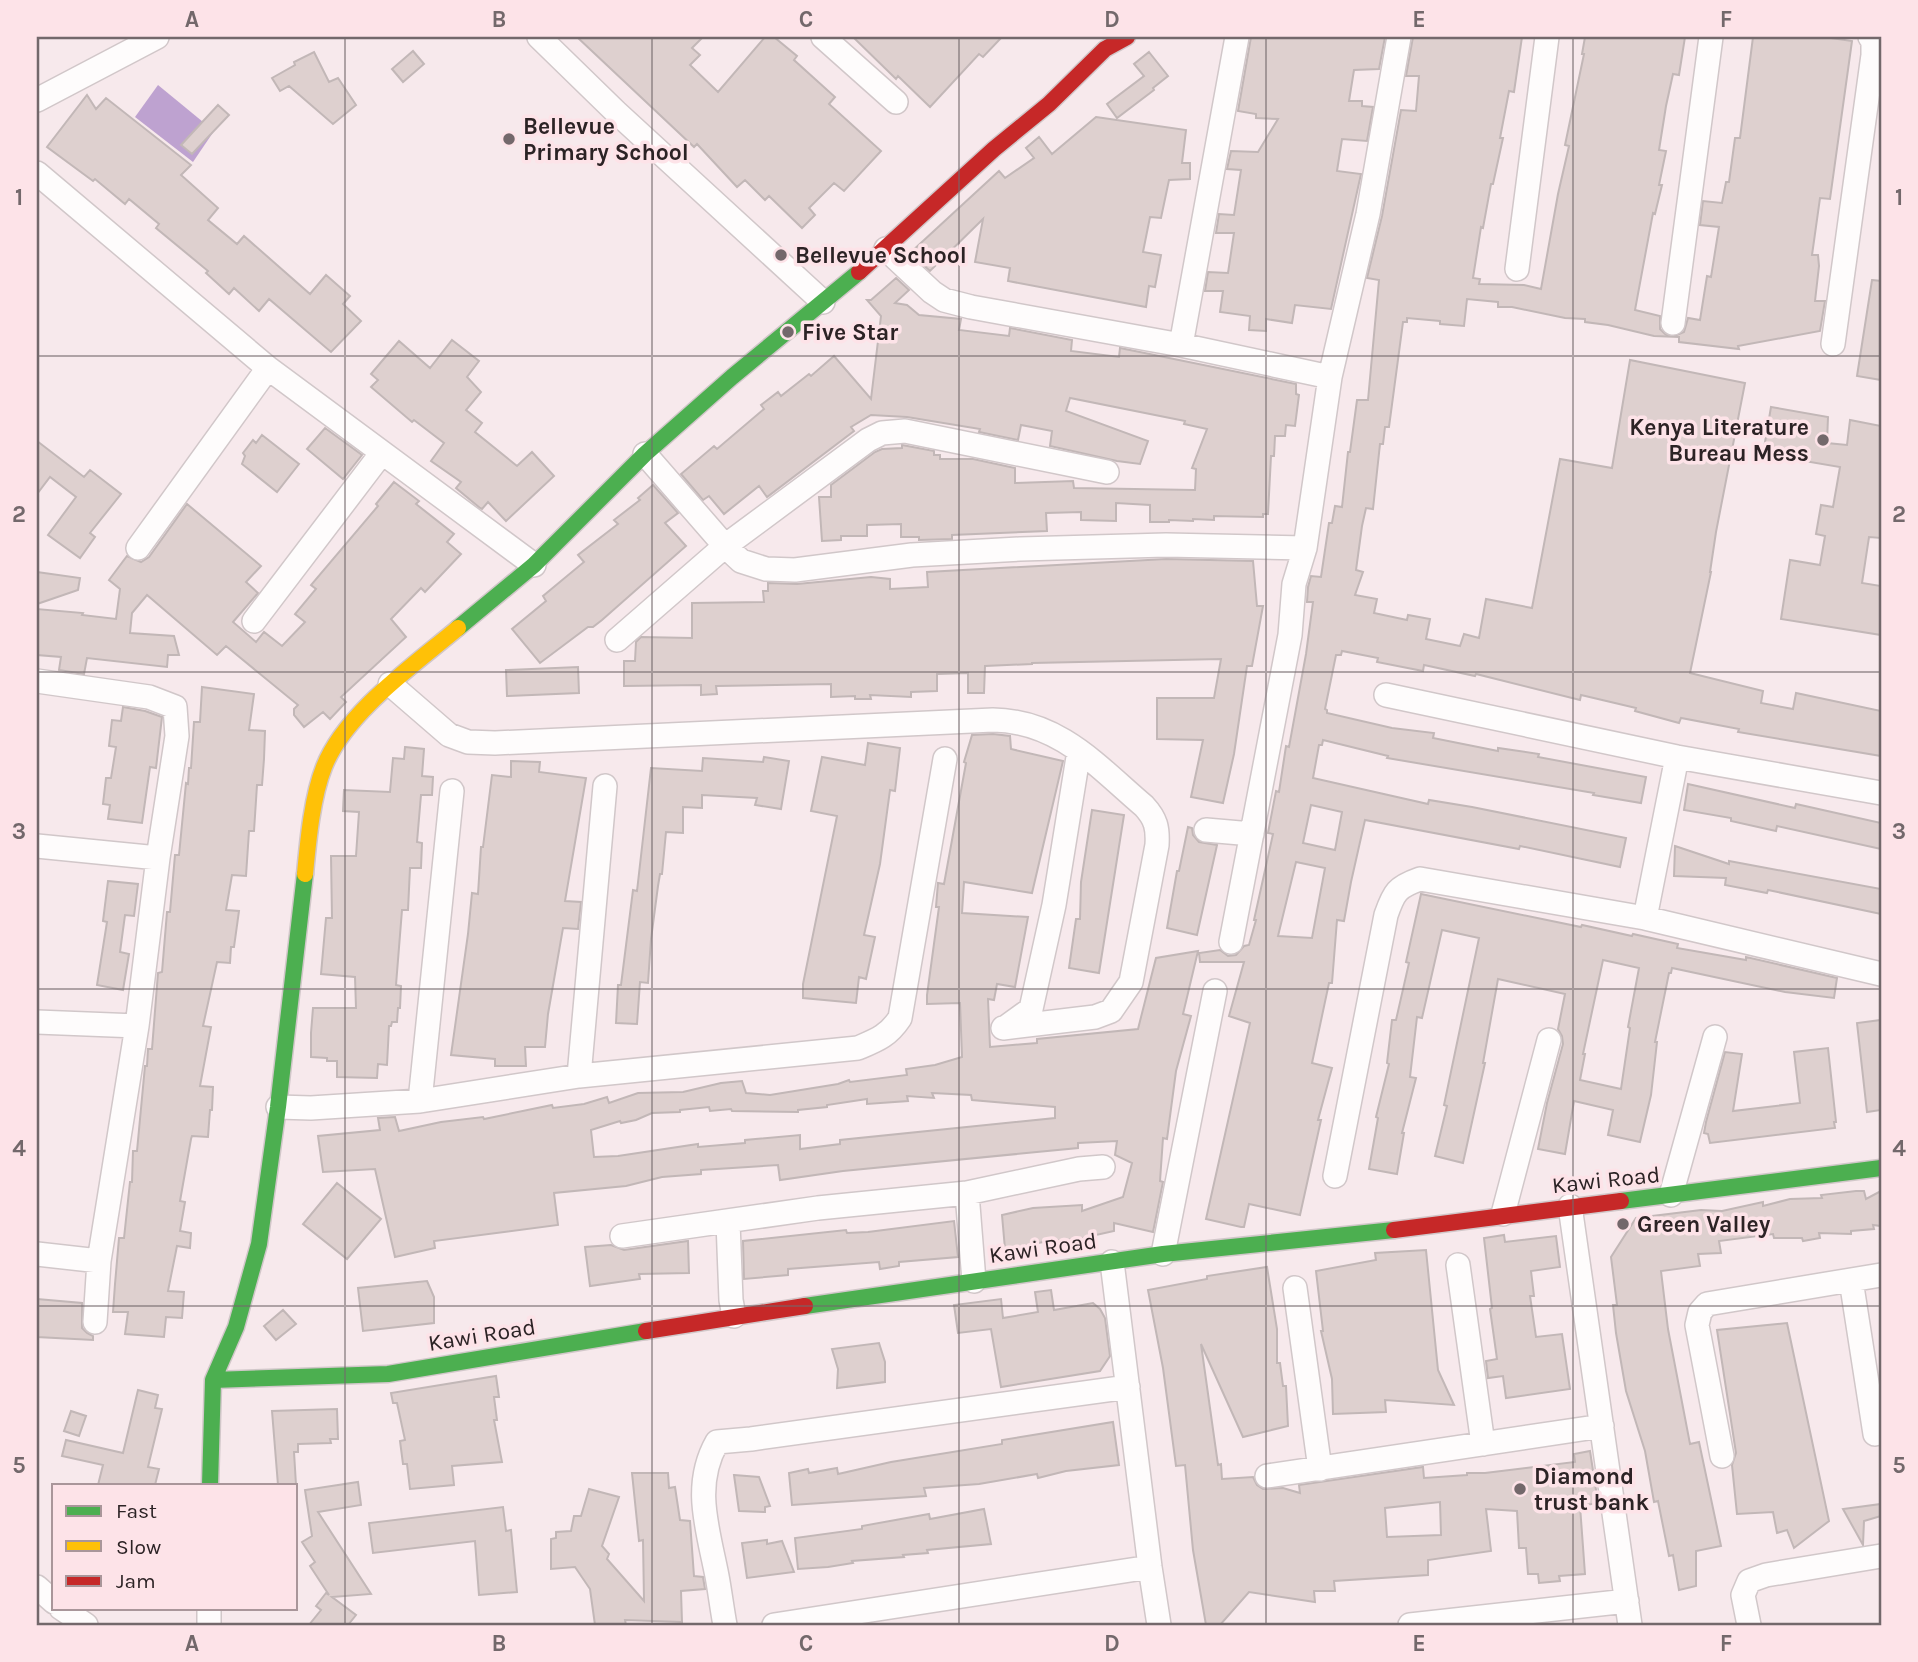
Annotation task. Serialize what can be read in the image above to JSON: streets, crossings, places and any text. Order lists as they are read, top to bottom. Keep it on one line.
{"streets":{"street":["Kawi Road"]},"places":["Bellevue Primary School","Bellevue School","Five Star","Kenya Literature Bureau Mess","Green Valley","Diamond trust bank"],"legend":["Fast","Slow","Jam"],"grid":{"columns":["A","B","C","D","E","F"],"rows":["1","2","3","4","5"]}}
